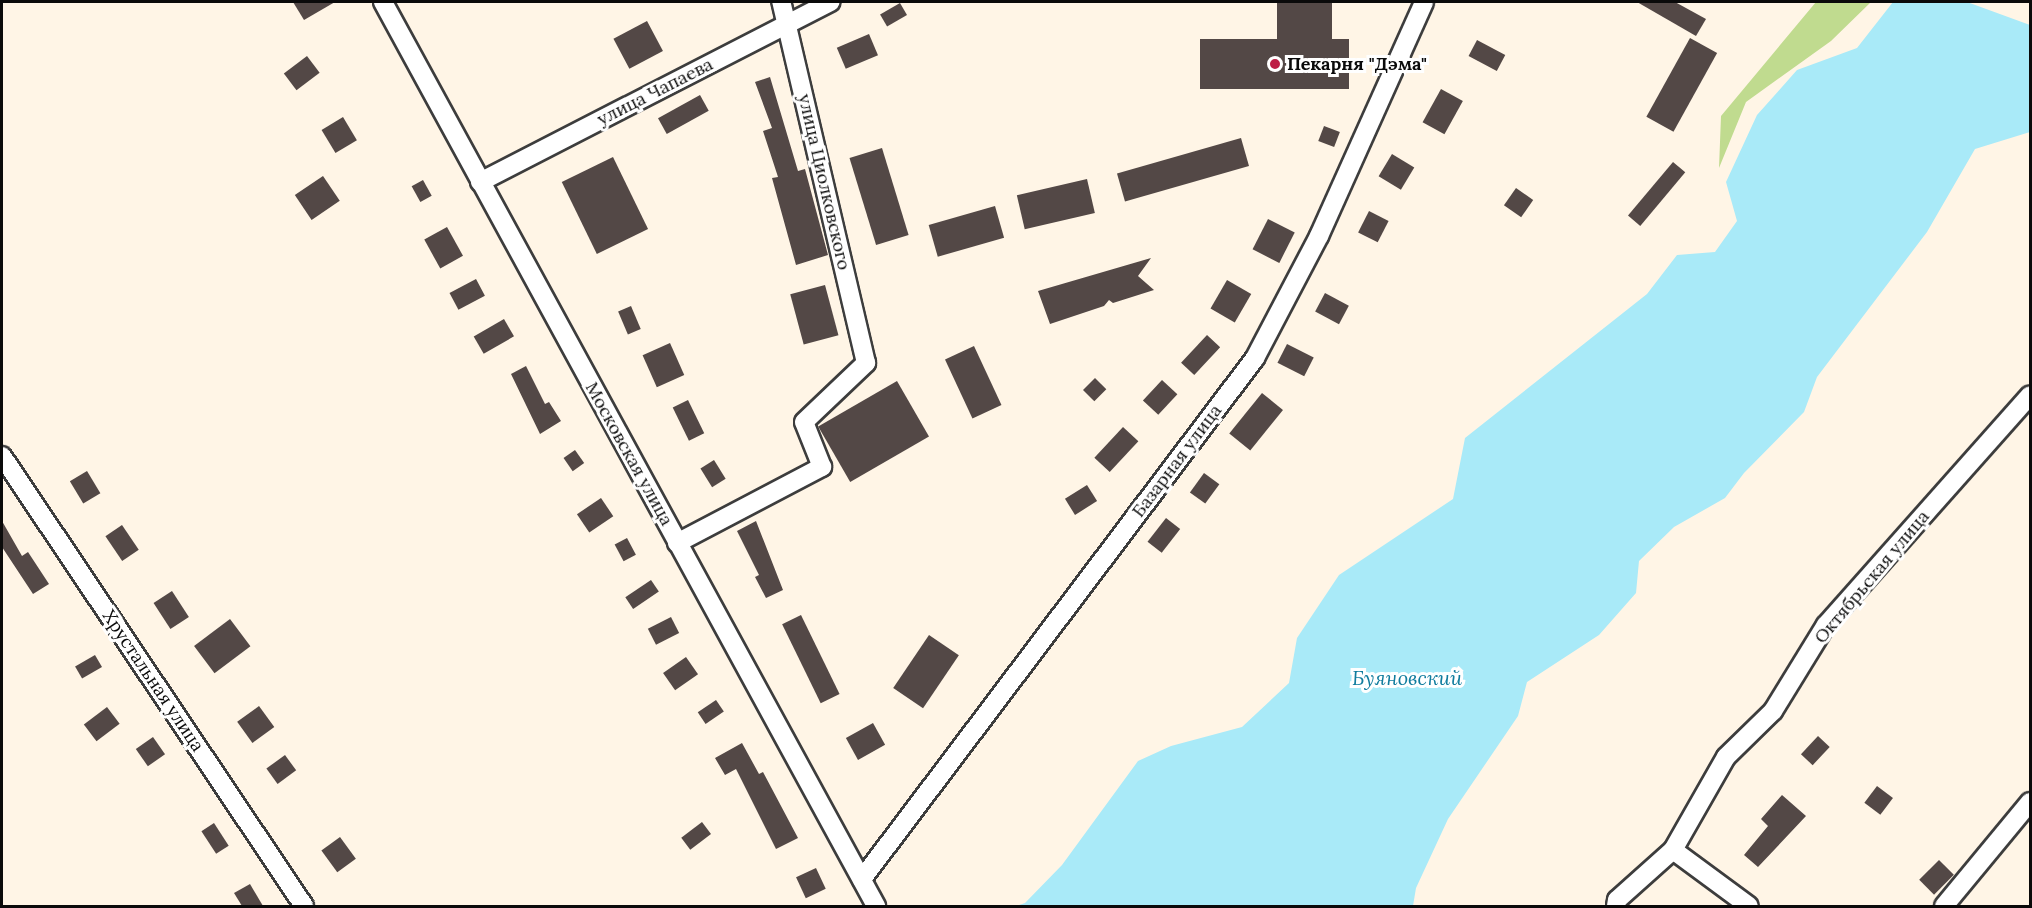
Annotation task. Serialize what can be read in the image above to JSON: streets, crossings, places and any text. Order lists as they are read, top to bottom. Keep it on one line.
{"streets":{"street":["улица Чапаева","улица Циолковского","Московская улица","Базарная улица","Октябрьская улица","Хрустальная улица"]},"crossings":[["улица Чапаева","улица Циолковского"],["улица Чапаева","Московская улица"],["улица Циолковского","Московская улица"],["Московская улица","Базарная улица"]],"water":["Буяновский"],"places":["Пекарня \"Дэма\""]}
